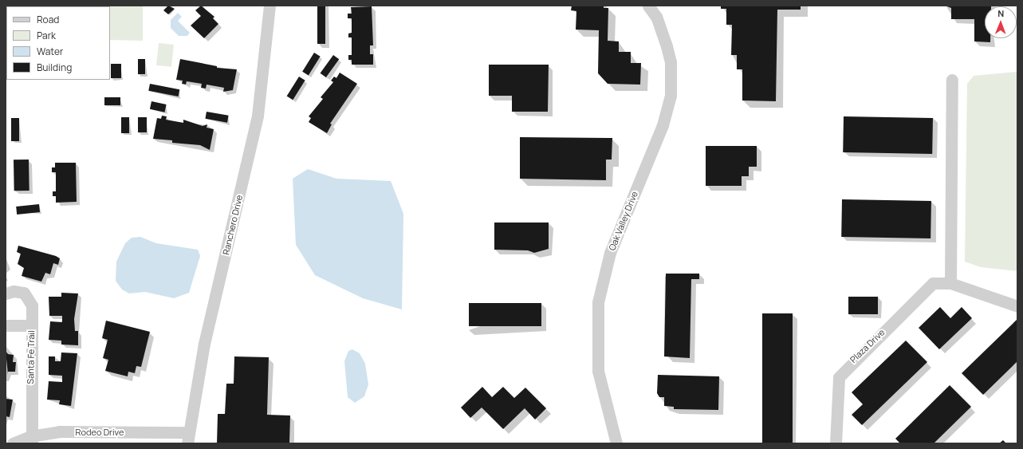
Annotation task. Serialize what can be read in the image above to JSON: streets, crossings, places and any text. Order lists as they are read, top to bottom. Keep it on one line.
{"streets":{"street":["Oak Valley Drive","Ranchero Drive","Plaza Drive","Santa Fe Trail","Rodeo Drive"]},"crossings":[["Ranchero Drive","Rodeo Drive"],["Santa Fe Trail","Rodeo Drive"]],"legend":["Road","Park","Water","Building"],"north":"top"}
